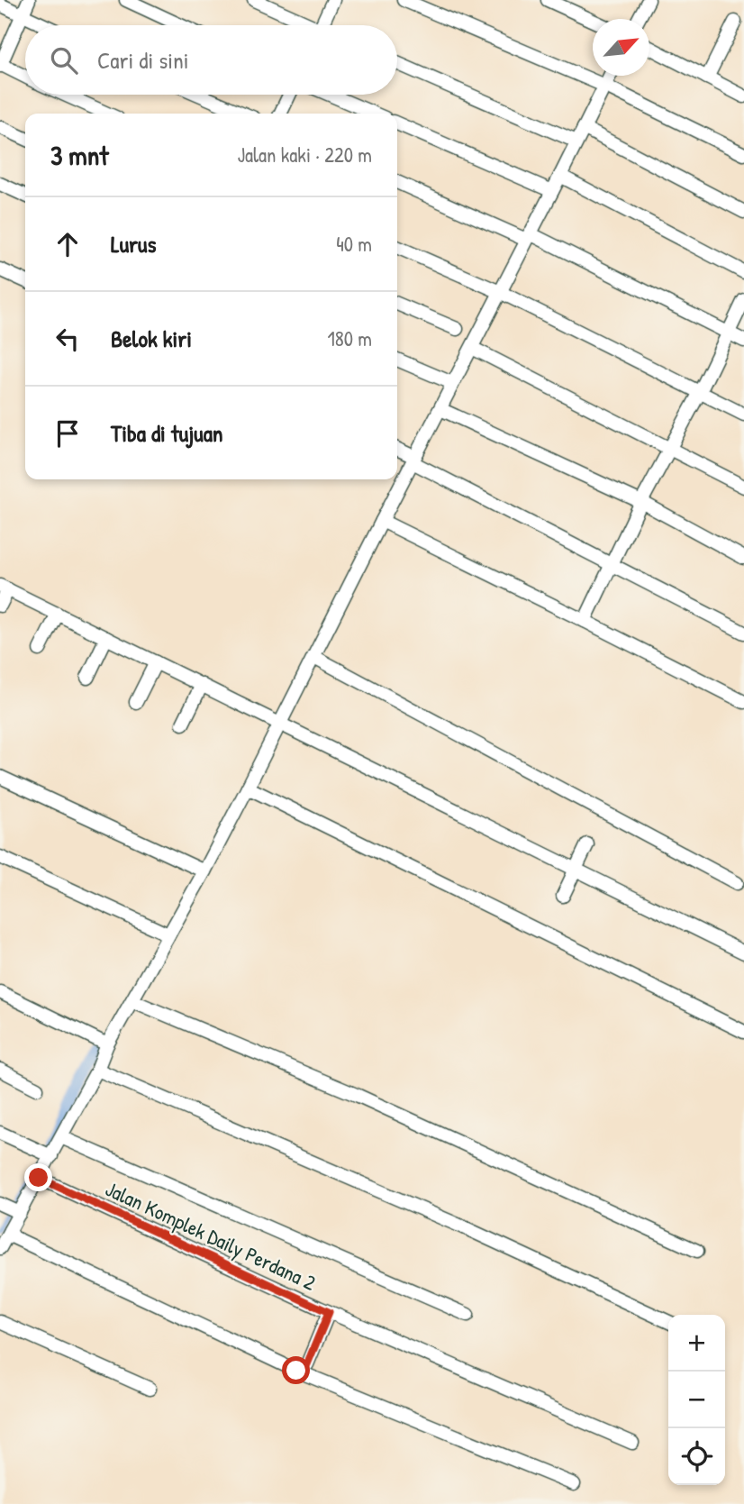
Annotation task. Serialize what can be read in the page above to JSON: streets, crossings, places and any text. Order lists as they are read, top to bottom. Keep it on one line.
{"streets":{"street":["Jalan Komplek Daily Perdana 2"]},"north":"top right","page":{"search":"Cari di sini","heading":["3 mnt","Jalan kaki · 220 m"],"list":[["Lurus","40 m"],["Belok kiri","180 m"],"Tiba di tujuan"],"map_buttons":["+","−"]}}
